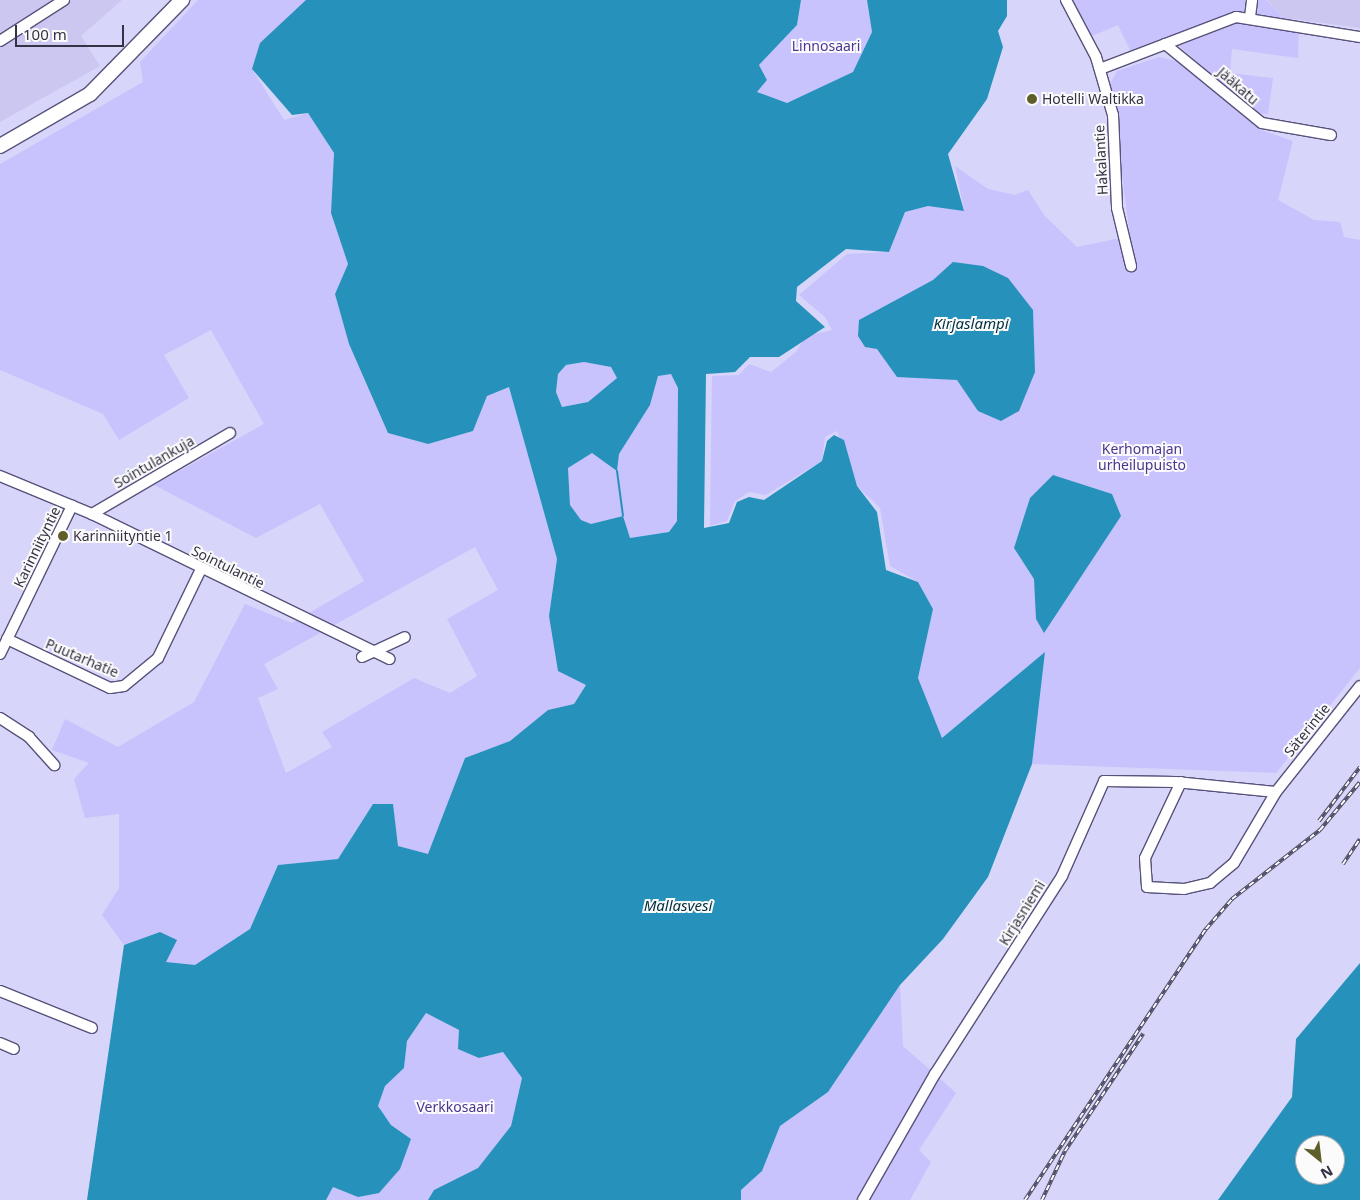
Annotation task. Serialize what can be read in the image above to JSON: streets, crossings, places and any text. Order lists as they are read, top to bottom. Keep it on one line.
{"streets":{"street":["Jääkatu","Hakalantie","Sointulankuja","Karinniityntie","Sointulantie","Puutarhatie","Säterintie","Kirjasniemi"]},"crossings":[["Sointulankuja","Sointulantie"],["Karinniityntie","Sointulantie"],["Karinniityntie","Puutarhatie"],["Sointulantie","Puutarhatie"],["Säterintie","Kirjasniemi"]],"water":["Kirjaslampi","Mallasvesi"],"parks":["Linnosaari","Kerhomajan urheilupuisto","Verkkosaari"],"places":["Hotelli Waltikka","Karinniityntie 1"],"scale_bar":"100 m","north":"bottom right"}
